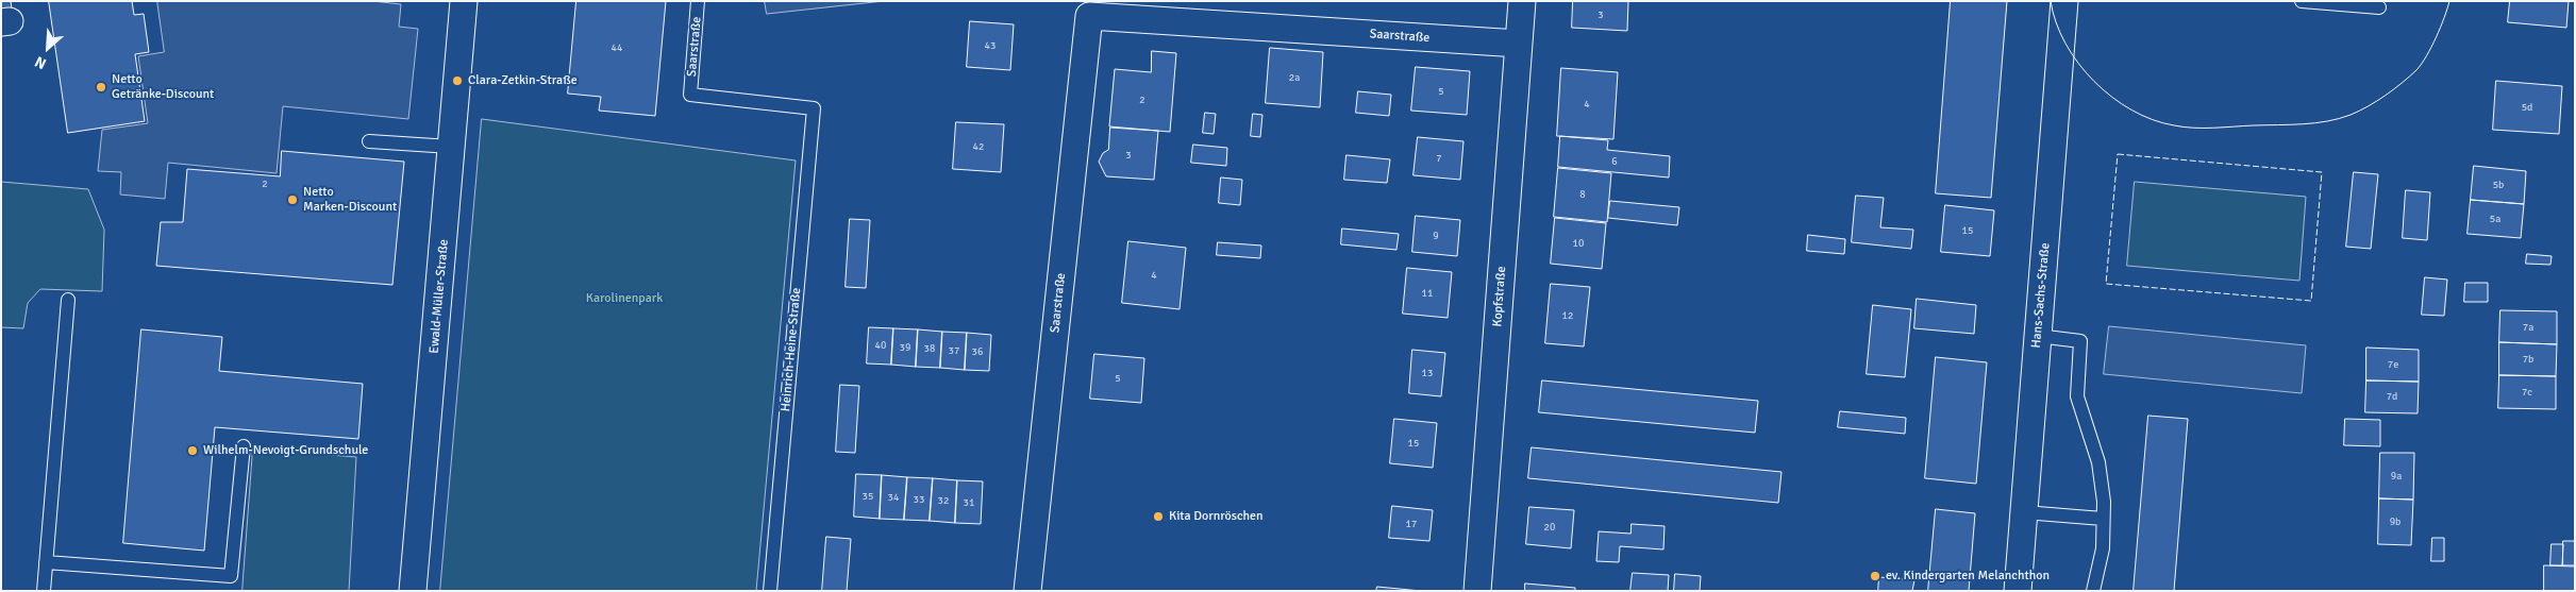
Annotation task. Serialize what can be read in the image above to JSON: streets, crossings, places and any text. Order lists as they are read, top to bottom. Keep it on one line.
{"streets":{"street":["Saarstraße","Hans-Sachs-Straße","Ewald-Müller-Straße","Kopfstraße"],"lane":["Heinrich-Heine-Straße"]},"crossings":[["Saarstraße","Kopfstraße"],["Saarstraße","Heinrich-Heine-Straße"]],"parks":["Karolinenpark"],"places":["Clara-Zetkin-Straße","Netto Getränke-Discount","Netto Marken-Discount","Wilhelm-Nevoigt-Grundschule","Kita Dornröschen","ev. Kindergarten Melanchthon"],"house_numbers":["3","43","44","2a","5","2","4","5d","42","3","7","6","2","5b","8","5a","15","9","10","4","11","12","7a","40","39","38","37","36","7b","7e","13","5","7c","7d","15","9a","35","34","33","32","31","9b","17","20"],"north":"bottom left"}
